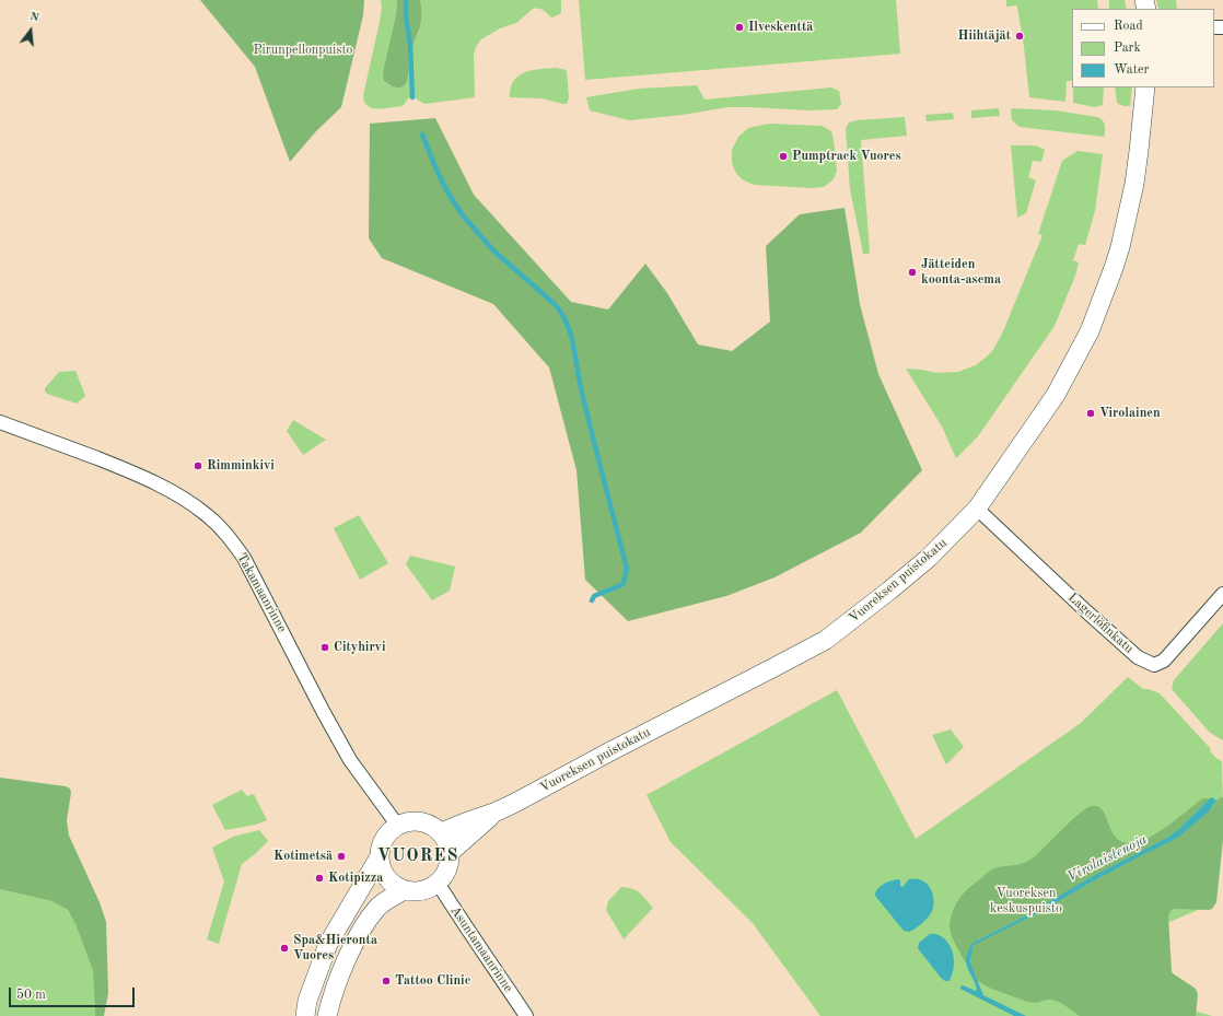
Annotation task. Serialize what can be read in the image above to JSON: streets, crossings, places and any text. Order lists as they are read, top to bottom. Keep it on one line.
{"streets":{"main road":["Vuoreksen puistokatu"],"street":["Takamaanrinne","Lagerlöfinkatu","Asuntamaanrinne"]},"crossings":[["Vuoreksen puistokatu","Takamaanrinne"],["Vuoreksen puistokatu","Lagerlöfinkatu"],["Vuoreksen puistokatu","Asuntamaanrinne"],["Takamaanrinne","Asuntamaanrinne"]],"districts":["VUORES"],"water":["Virolaistenoja"],"parks":["Pirunpellonpuisto","Vuoreksen keskuspuisto"],"places":["Ilveskenttä","Hiihtäjät","Pumptrack Vuores","Jätteiden koonta-asema","Virolainen","Rimminkivi","Cityhirvi","Kotimetsä","Kotipizza","Spa&Hieronta Vuores","Tattoo Clinic"],"legend":["Road","Park","Water"],"scale_bar":"50 m","north":"top"}
